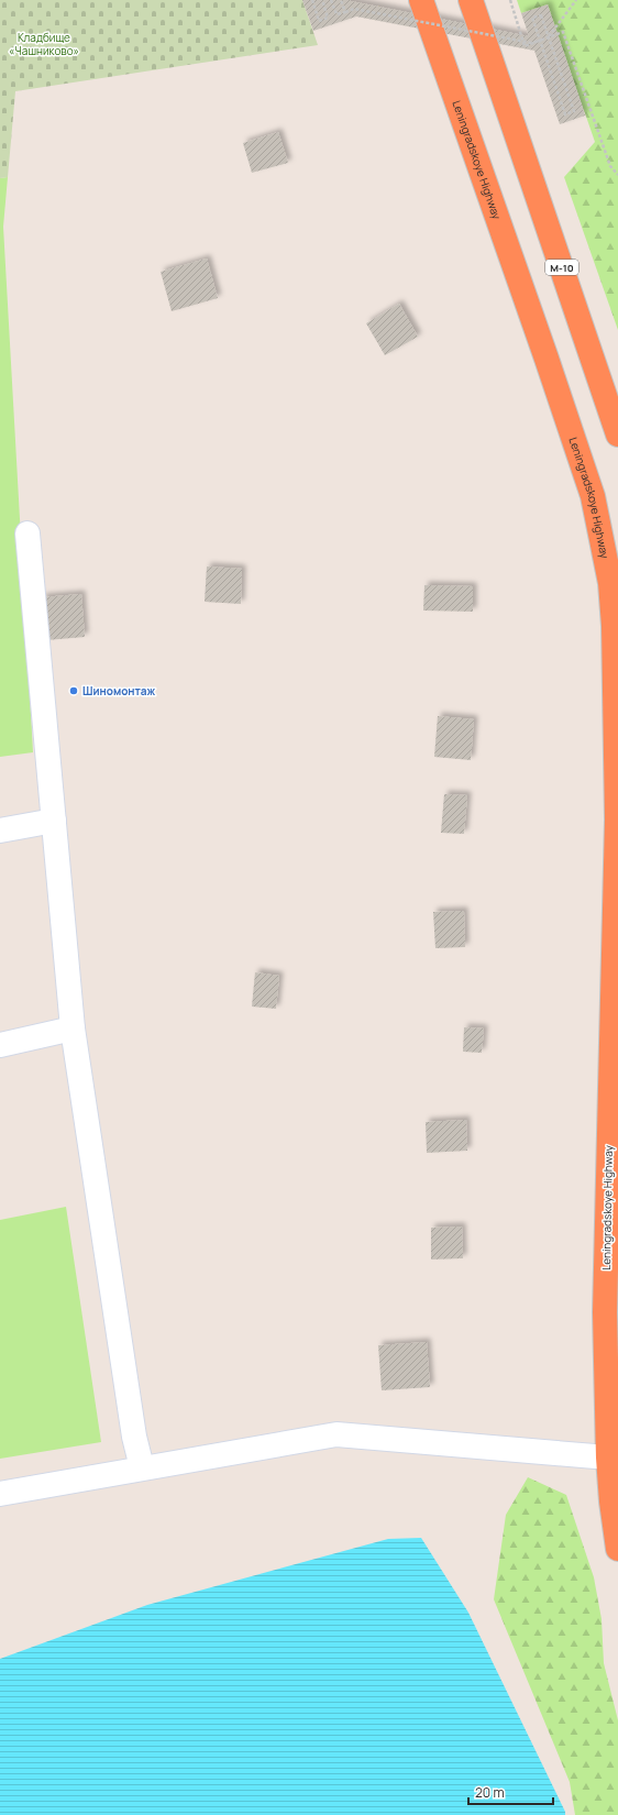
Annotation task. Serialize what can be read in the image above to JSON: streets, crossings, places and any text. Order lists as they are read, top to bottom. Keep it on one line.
{"streets":{"highway":["Leningradskoye Highway","М-10"]},"parks":["Кладбище «Чашниково»"],"places":["Шиномонтаж"],"scale_bar":"20 m"}
